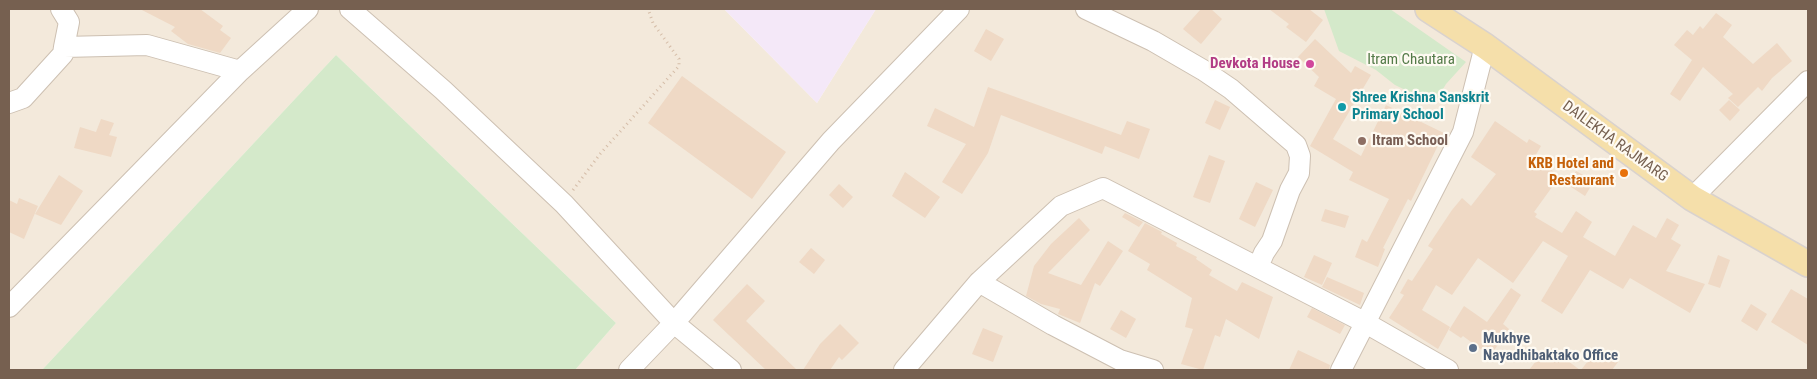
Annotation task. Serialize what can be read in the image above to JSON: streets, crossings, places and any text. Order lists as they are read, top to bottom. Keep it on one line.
{"streets":{"main road":["DAILEKHA RAJMARG"]},"parks":["Itram Chautara"],"places":["Devkota House","Shree Krishna Sanskrit Primary School","Itram School","KRB Hotel and Restaurant","Mukhye Nayadhibaktako Office"]}
